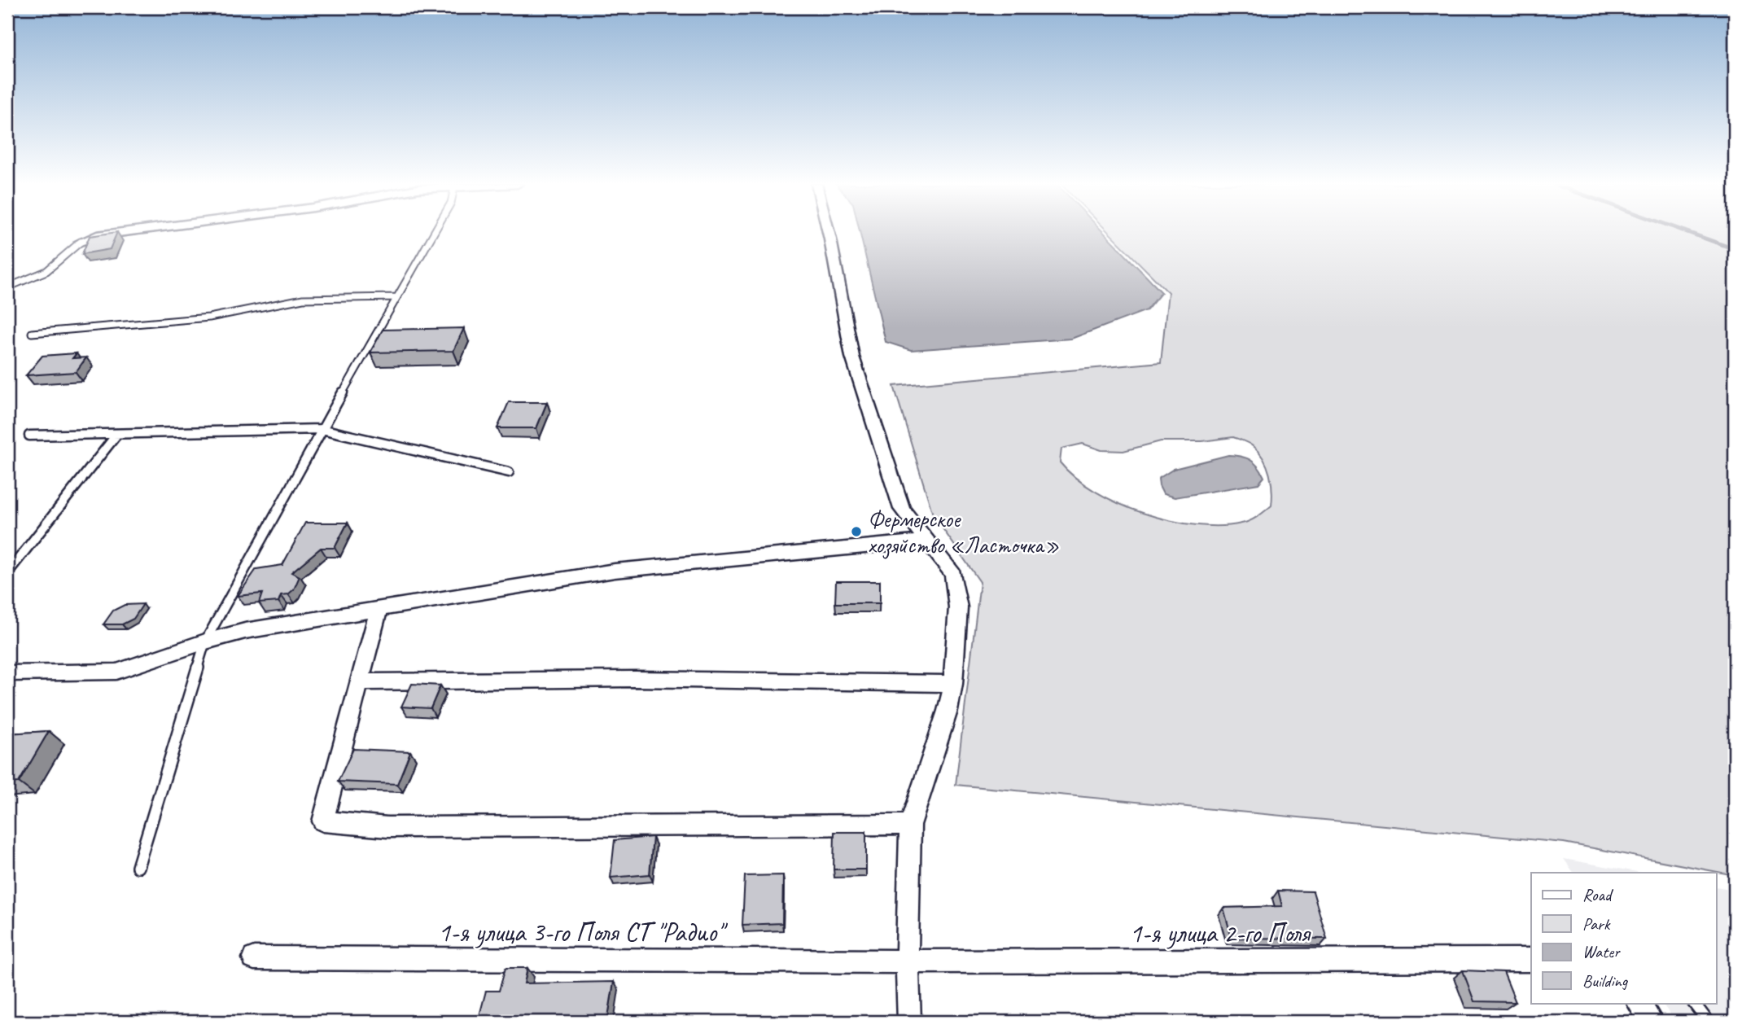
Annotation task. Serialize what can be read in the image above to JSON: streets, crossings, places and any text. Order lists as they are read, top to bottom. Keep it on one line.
{"streets":{"street":["1-я улица 3-го Поля СТ \"Радио\"","1-я улица 2-го Поля"]},"crossings":[["1-я улица 3-го Поля СТ \"Радио\"","1-я улица 2-го Поля"]],"places":["Фермерское хозяйство «Ласточка»"],"legend":["Road","Park","Water","Building"]}
